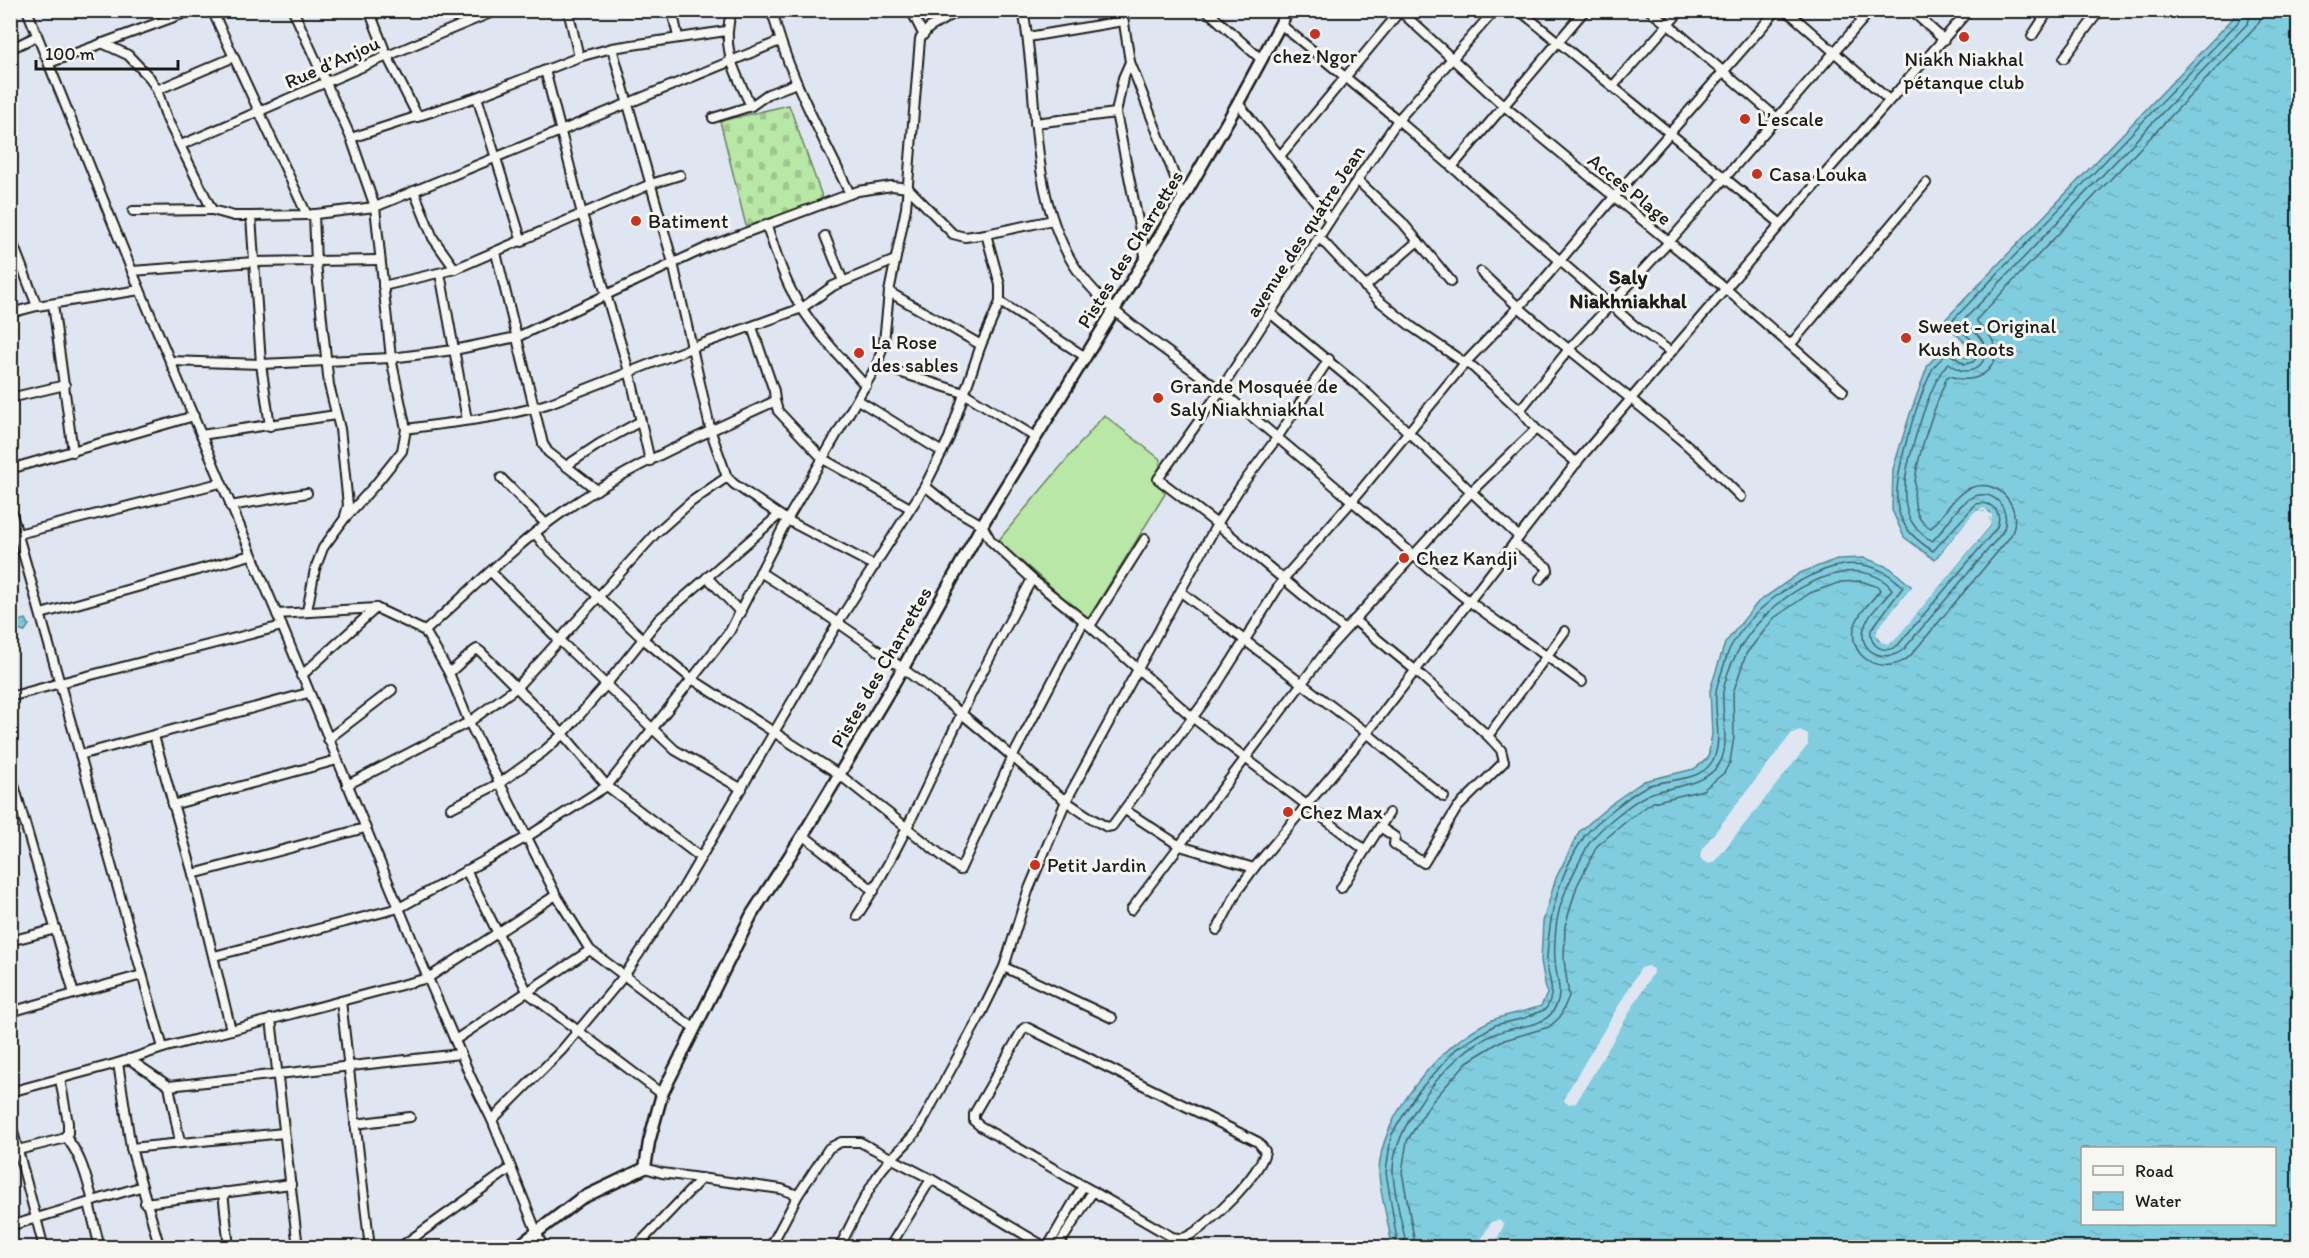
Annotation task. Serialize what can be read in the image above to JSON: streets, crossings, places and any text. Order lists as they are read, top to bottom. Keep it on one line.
{"streets":{"main road":["Pistes des Charrettes"],"street":["Rue d’Anjou","Acces Plage","avenue des quatre Jean"]},"crossings":[["Acces Plage","avenue des quatre Jean"]],"districts":["Saly Niakhniakhal"],"places":["chez Ngor","Niakh Niakhal pétanque club","L’escale","Casa Louka","Batiment","Sweet - Original Kush Roots","La Rose des sables","Grande Mosquée de Saly Niakhniakhal","Chez Kandji","Chez Max","Petit Jardin"],"legend":["Road","Water"],"scale_bar":"100 m"}
